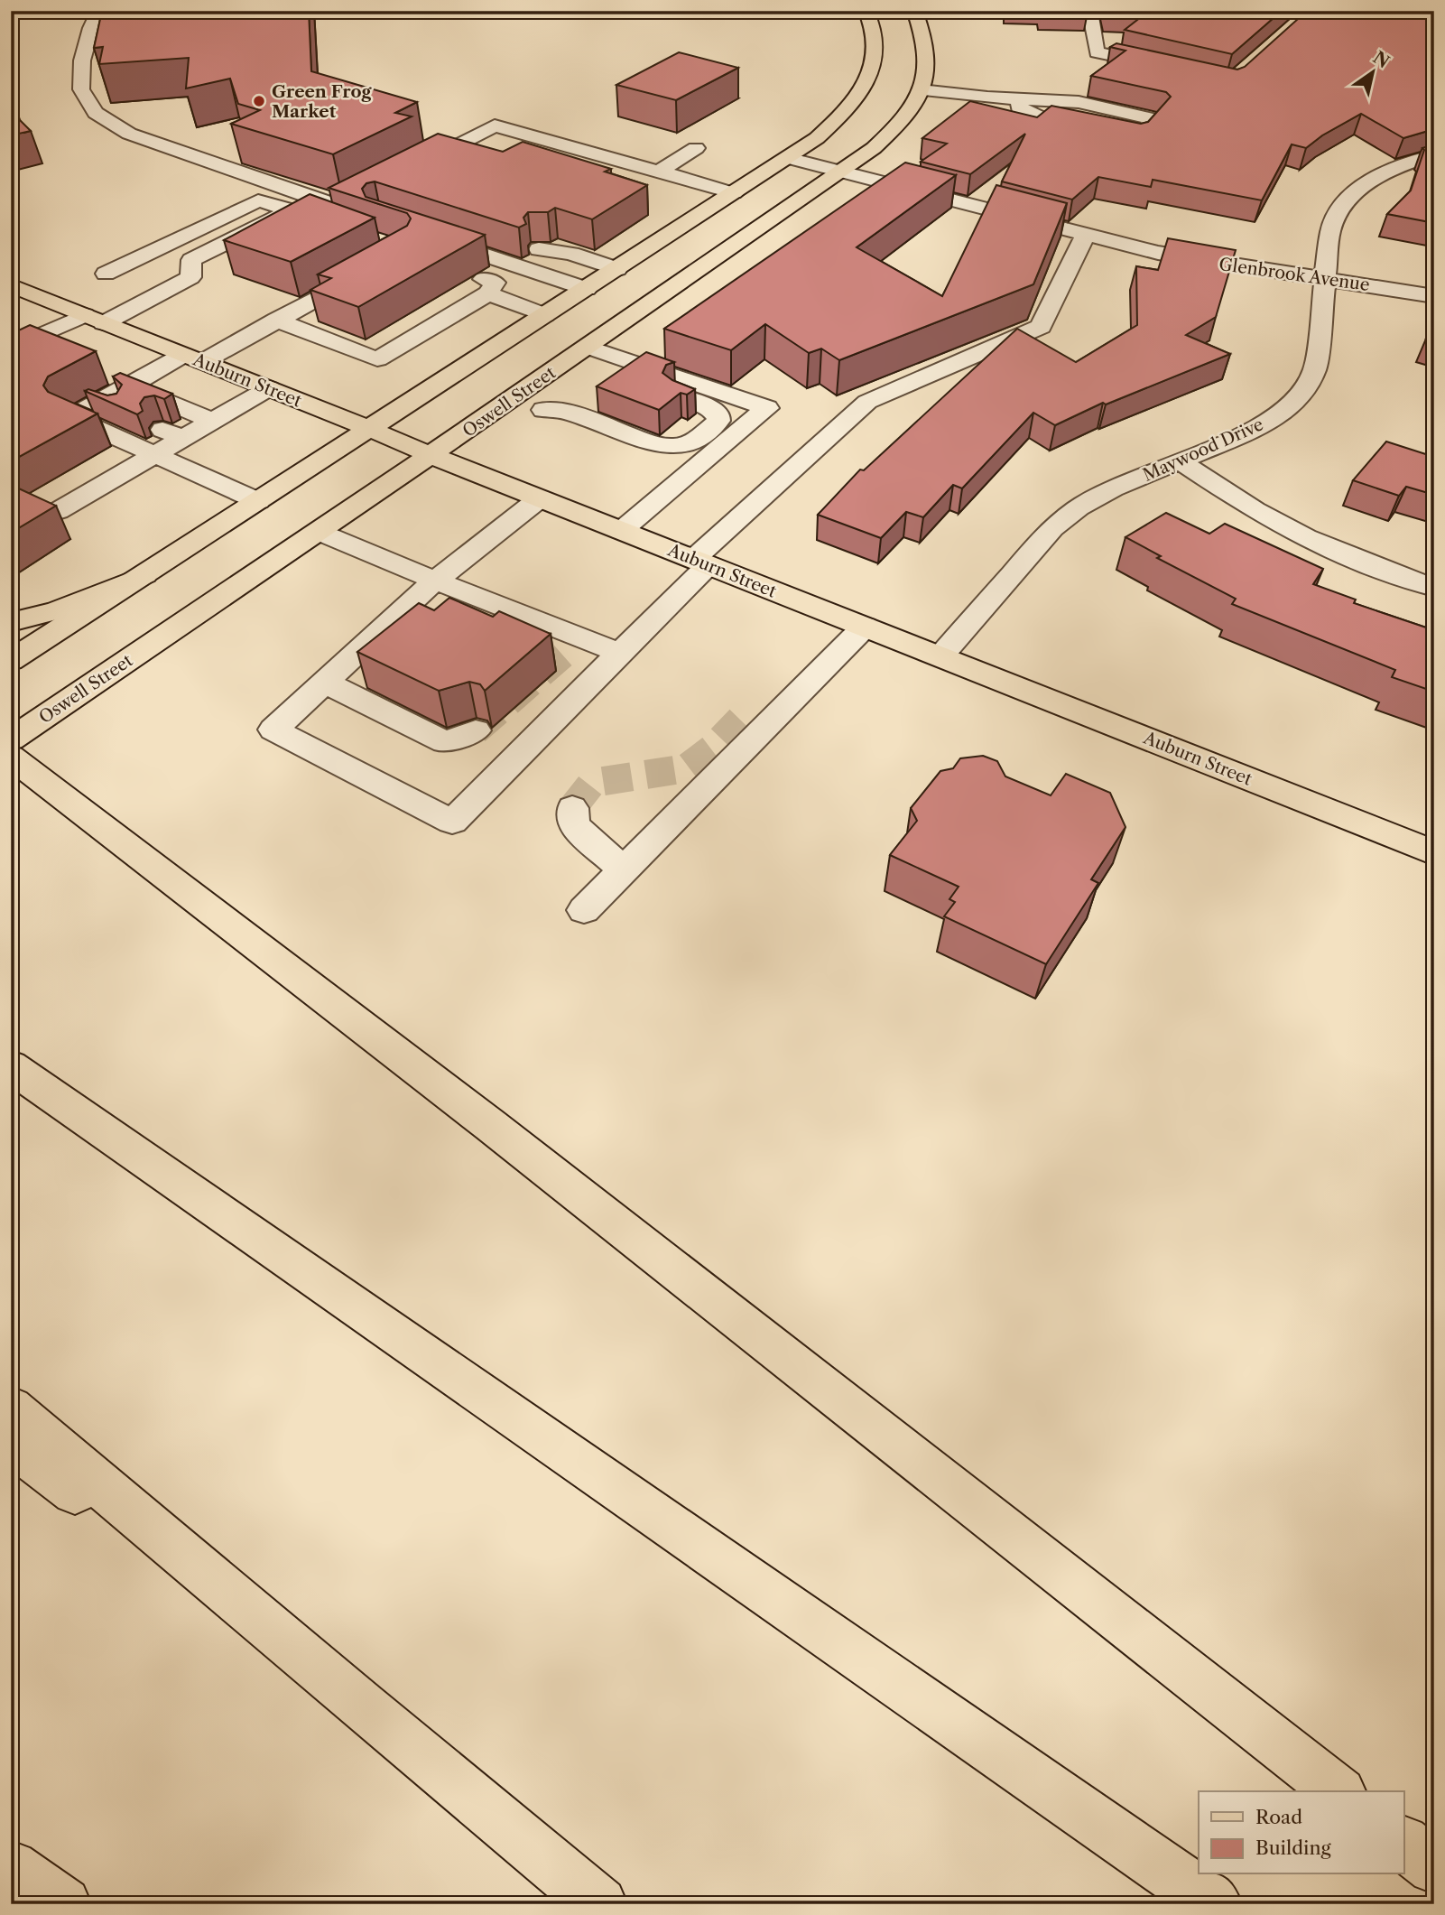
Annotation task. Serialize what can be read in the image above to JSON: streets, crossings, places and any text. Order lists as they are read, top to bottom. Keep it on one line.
{"streets":{"main road":["Auburn Street","Oswell Street"],"street":["Glenbrook Avenue","Maywood Drive"]},"crossings":[["Glenbrook Avenue","Oswell Street"],["Glenbrook Avenue","Maywood Drive"],["Auburn Street","Oswell Street"],["Auburn Street","Maywood Drive"]],"places":["Green Frog Market"],"legend":["Road","Building"],"north":"top right"}
